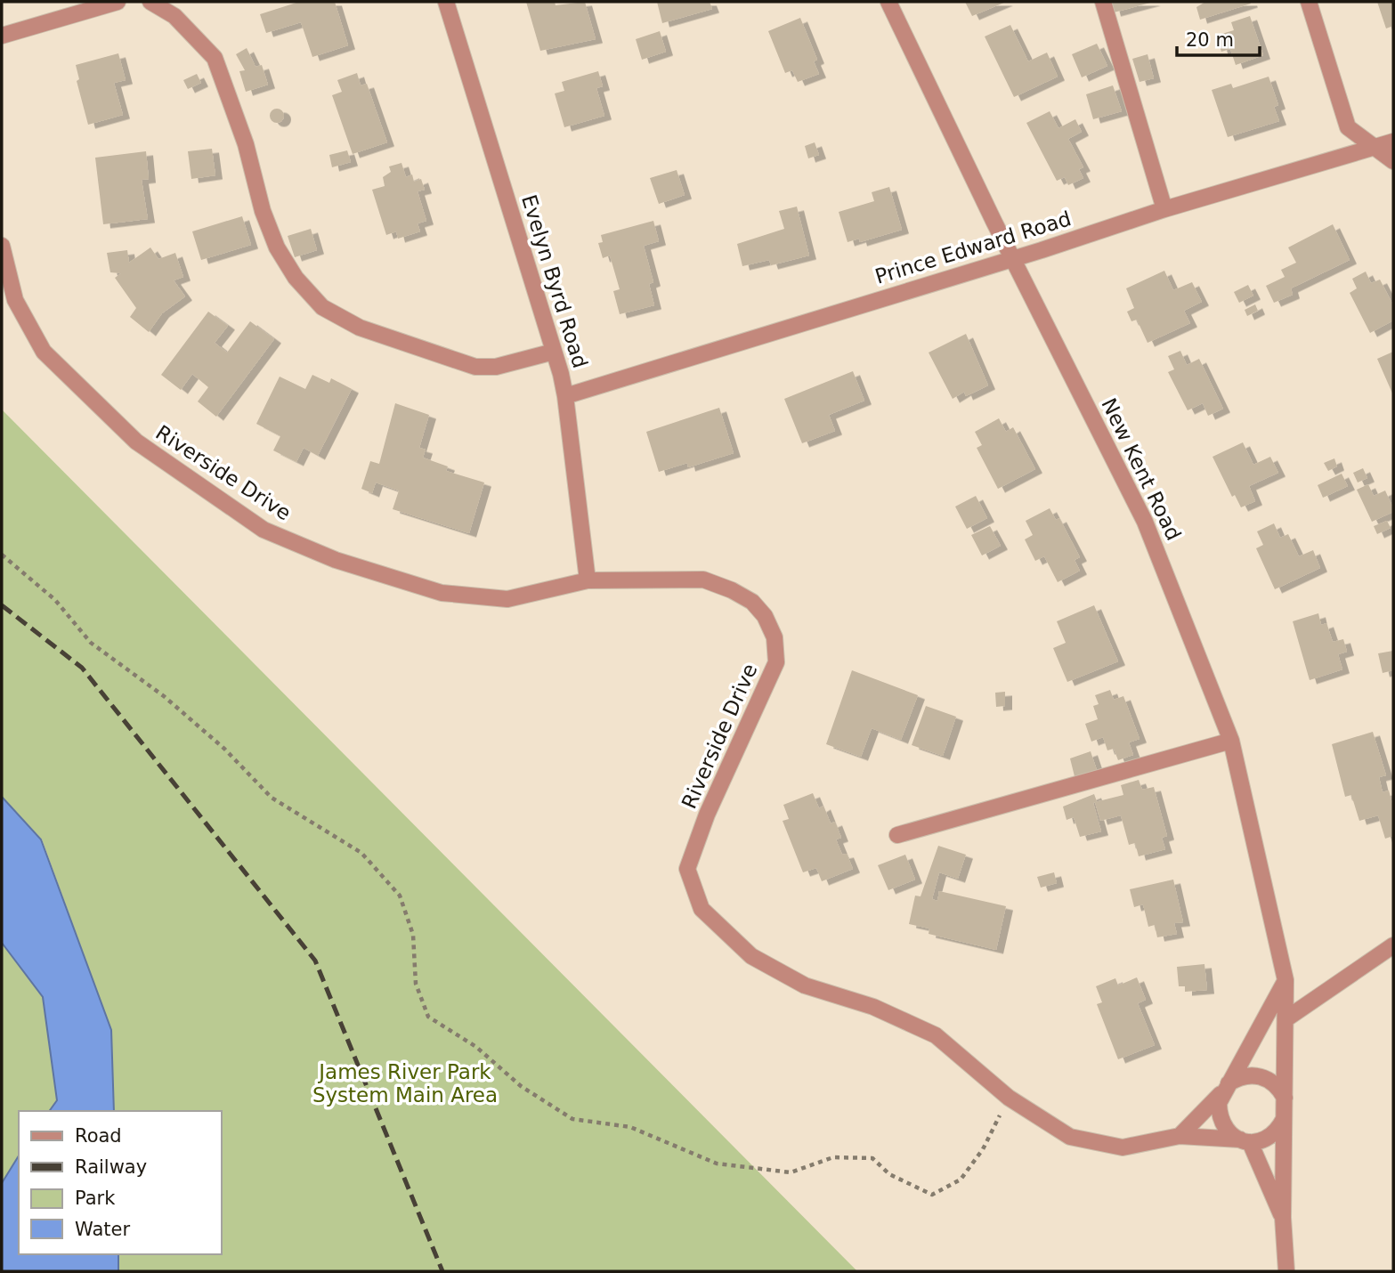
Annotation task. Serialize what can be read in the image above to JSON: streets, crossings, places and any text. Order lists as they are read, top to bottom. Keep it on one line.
{"streets":{"street":["Prince Edward Road","Evelyn Byrd Road","New Kent Road","Riverside Drive"]},"crossings":[["Prince Edward Road","Evelyn Byrd Road"],["Prince Edward Road","New Kent Road"],["Evelyn Byrd Road","Riverside Drive"],["New Kent Road","Riverside Drive"]],"parks":["James River Park System Main Area"],"legend":["Road","Railway","Park","Water"],"scale_bar":"20 m"}
